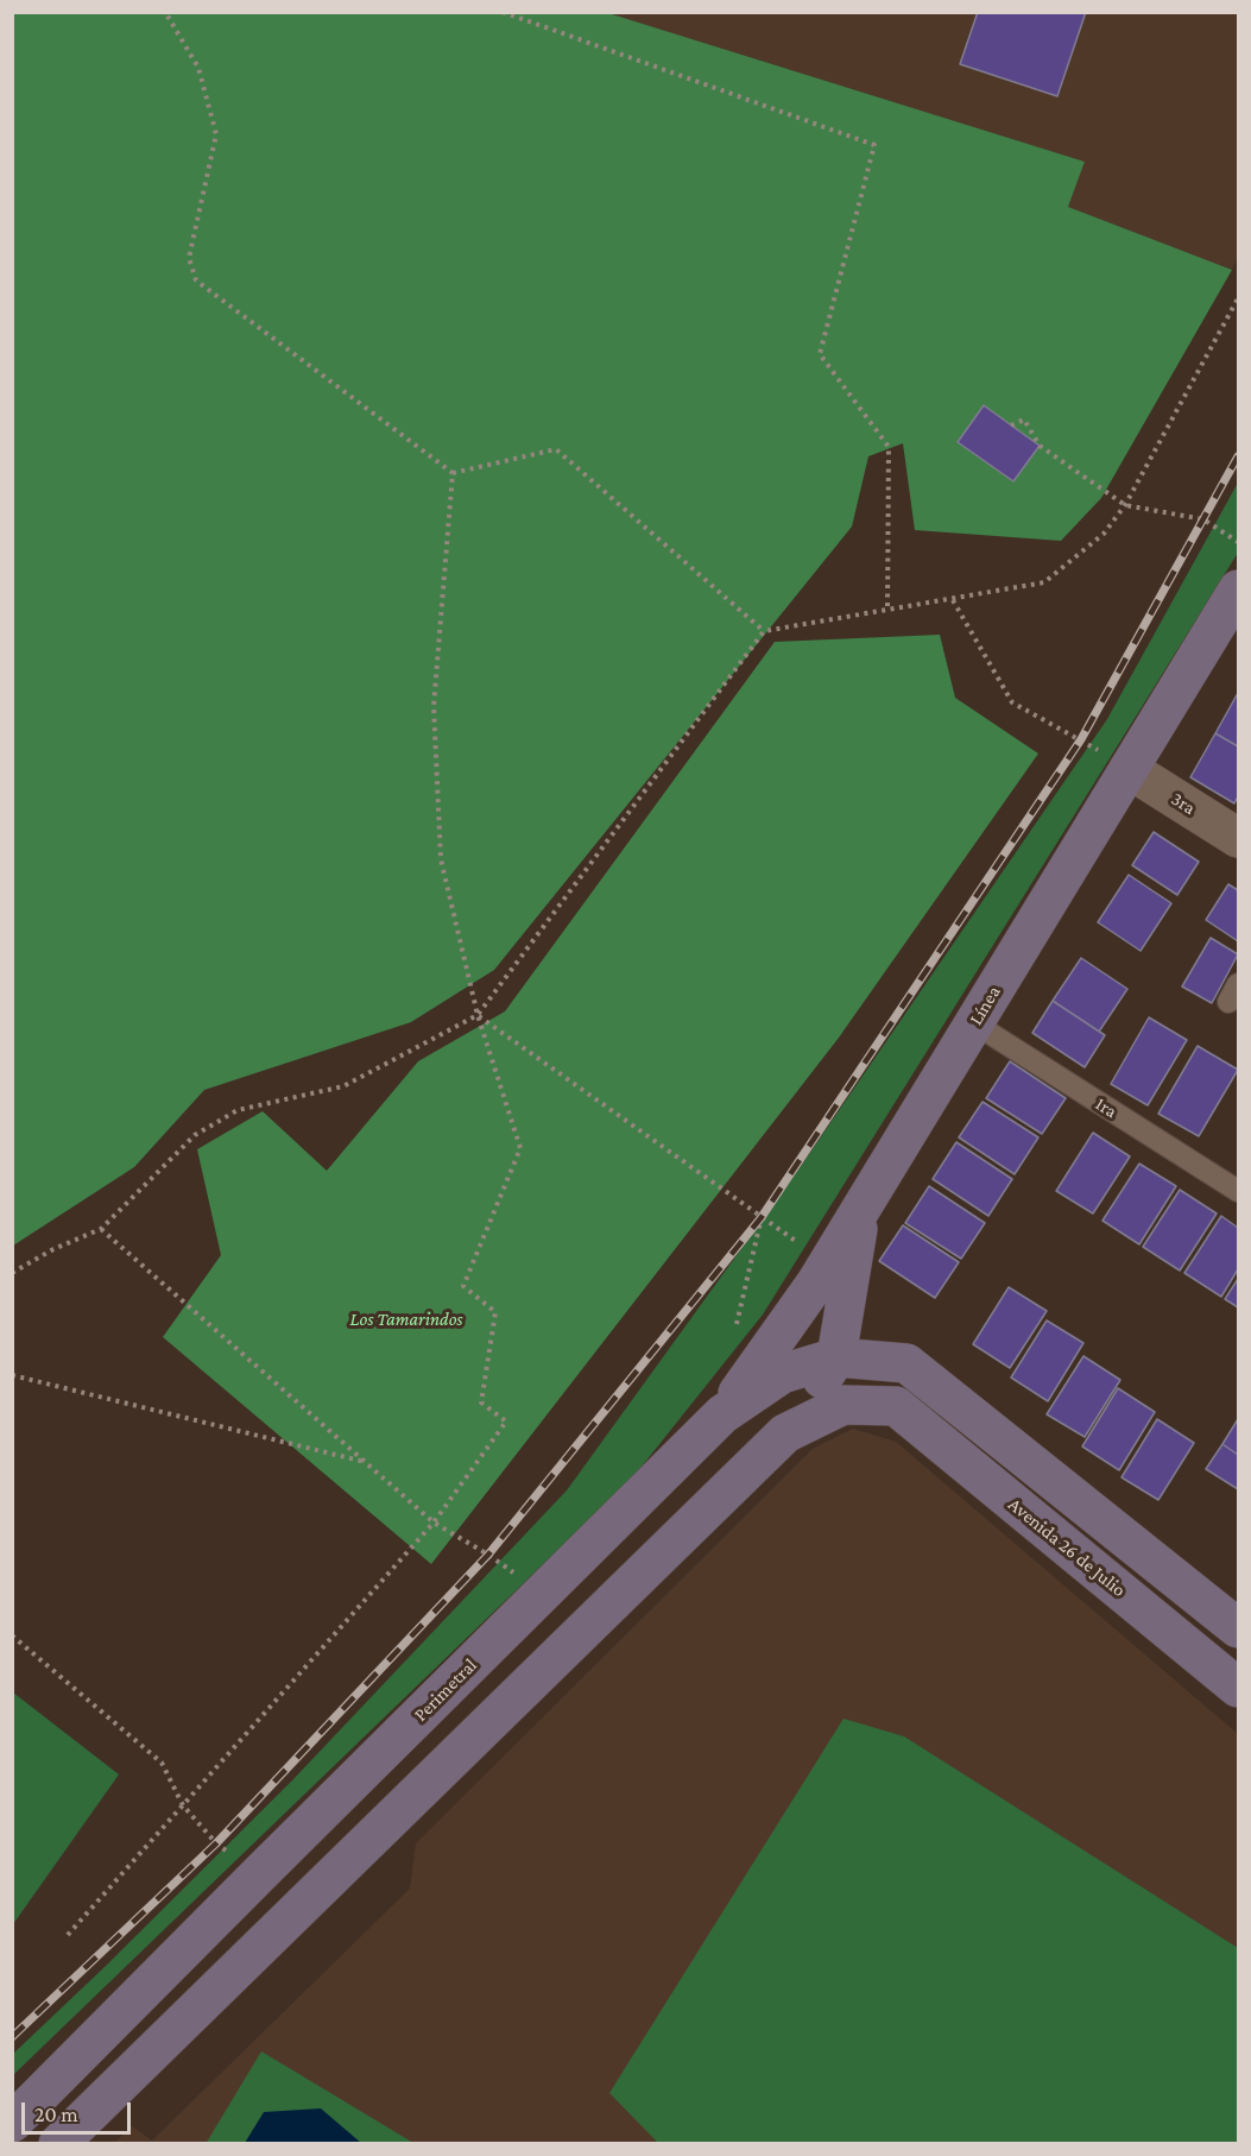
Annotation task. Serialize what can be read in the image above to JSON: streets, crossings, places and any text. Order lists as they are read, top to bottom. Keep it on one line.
{"streets":{"main road":["Línea","Avenida 26 de Julio","Perimetral"],"street":["3ra"],"lane":["1ra"]},"crossings":[["3ra","Línea"],["Línea","1ra"],["Línea","Perimetral"],["Avenida 26 de Julio","Perimetral"]],"parks":["Los Tamarindos"],"scale_bar":"20 m"}
